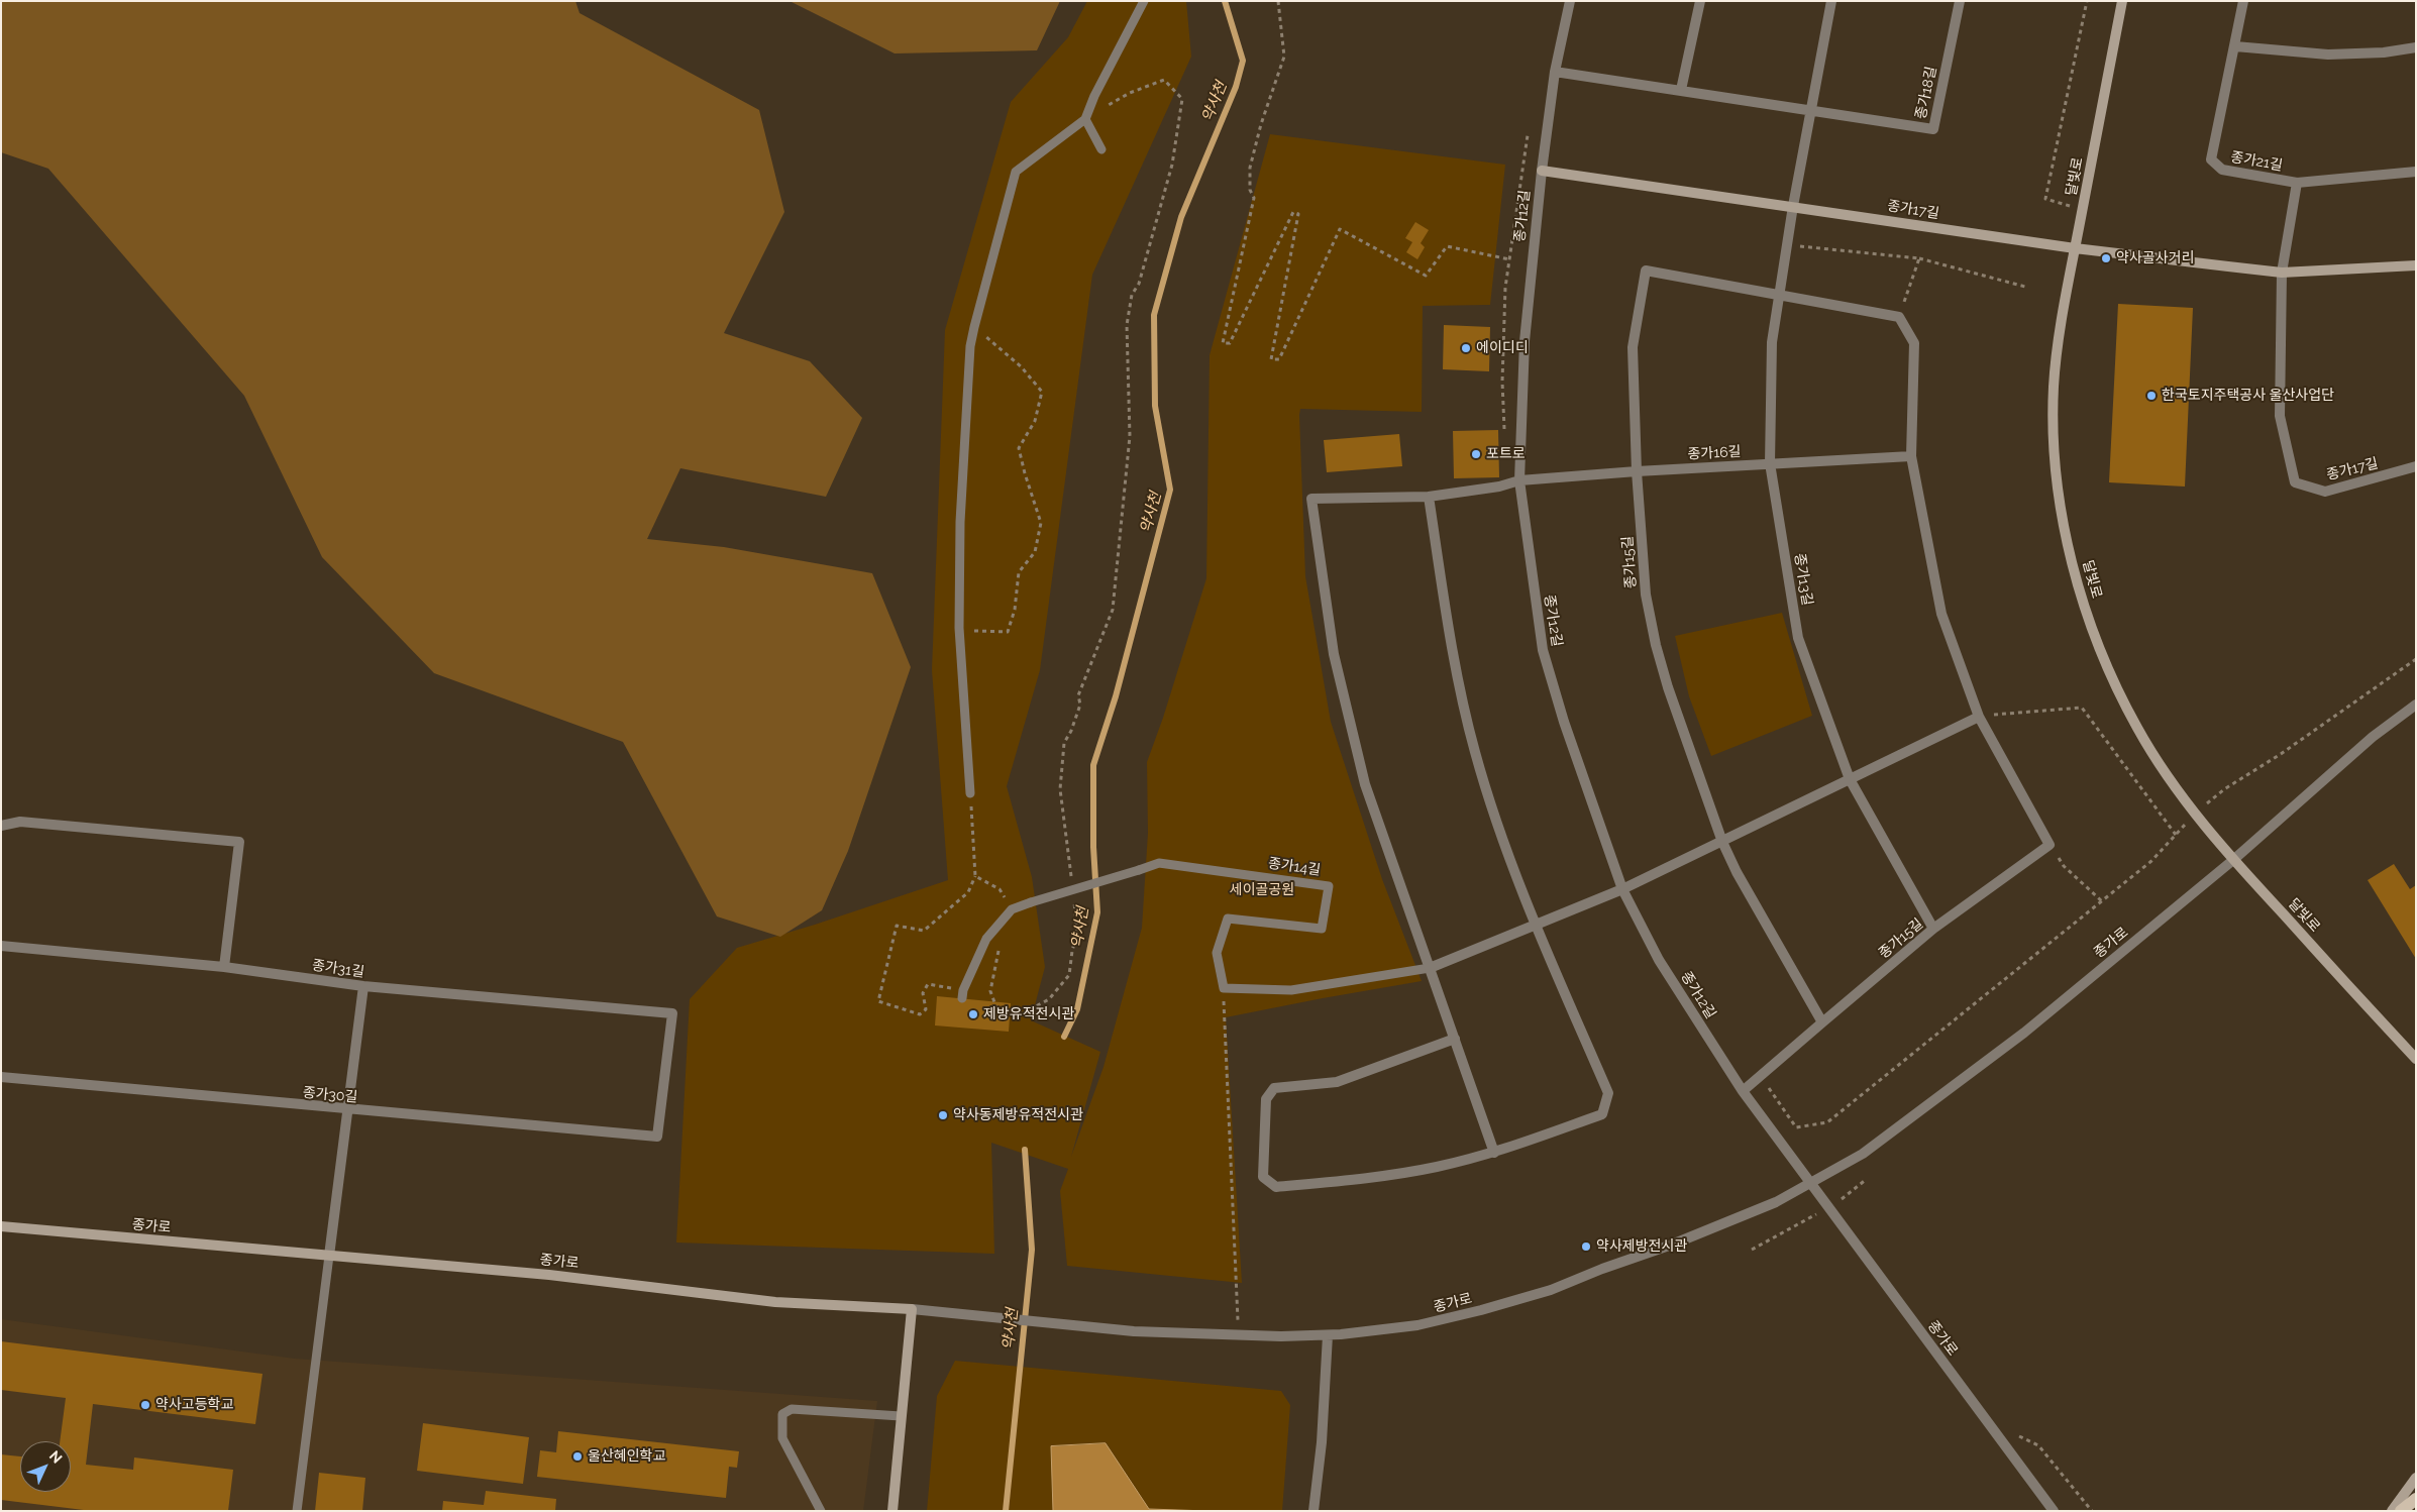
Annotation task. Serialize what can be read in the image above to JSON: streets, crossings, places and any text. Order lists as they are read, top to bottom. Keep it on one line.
{"streets":{"main road":["달빛로","종가17길","종가로"],"street":["종가18길","종가21길","종가12길","종가16길","종가15길","종가13길","종가31길","종가30길"],"lane":["종가14길"]},"crossings":[["종가18길","종가12길"],["종가18길","종가13길"],["달빛로","종가17길"],["달빛로","종가로"],["종가17길","종가12길"],["종가17길","종가13길"],["종가12길","종가16길"],["종가12길","종가로"],["종가16길","종가15길"],["종가16길","종가13길"],["종가15길","종가13길"],["종가31길","종가30길"]],"water":["약사천"],"parks":["세이골공원"],"places":["약사골사거리","에이디디","한국토지주택공사 울산사업단","포트로","제방유적전시관","약사동제방유적전시관","약사제방전시관","약사고등학교","울산혜인학교"],"north":"top right"}
